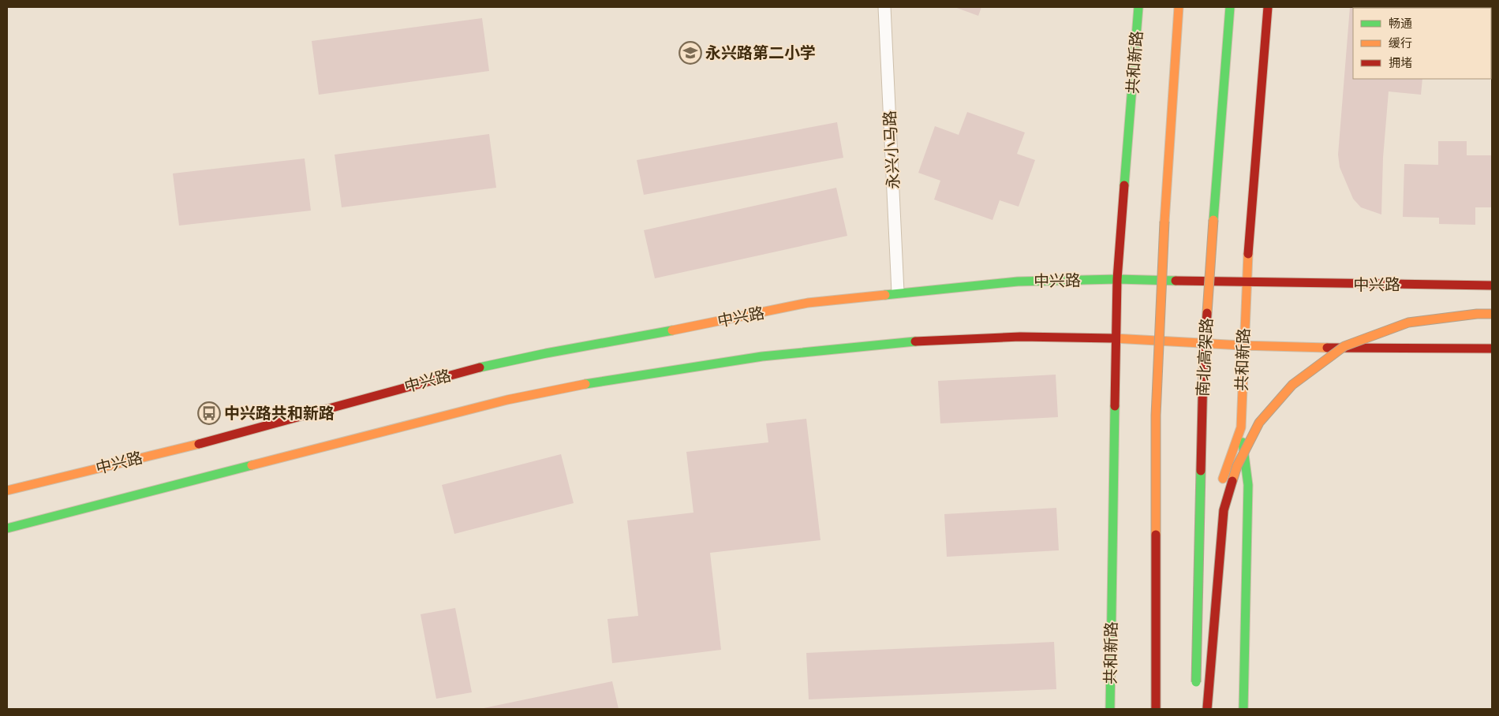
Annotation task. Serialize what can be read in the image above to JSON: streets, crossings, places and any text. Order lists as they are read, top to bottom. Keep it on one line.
{"streets":{"main road":["共和新路","中兴路","南北高架路"],"lane":["永兴小马路"]},"crossings":[["共和新路","中兴路"],["永兴小马路","中兴路"]],"places":{"school or university":["永兴路第二小学"],"bus stop":["中兴路共和新路"]},"legend":["畅通","缓行","拥堵"]}
